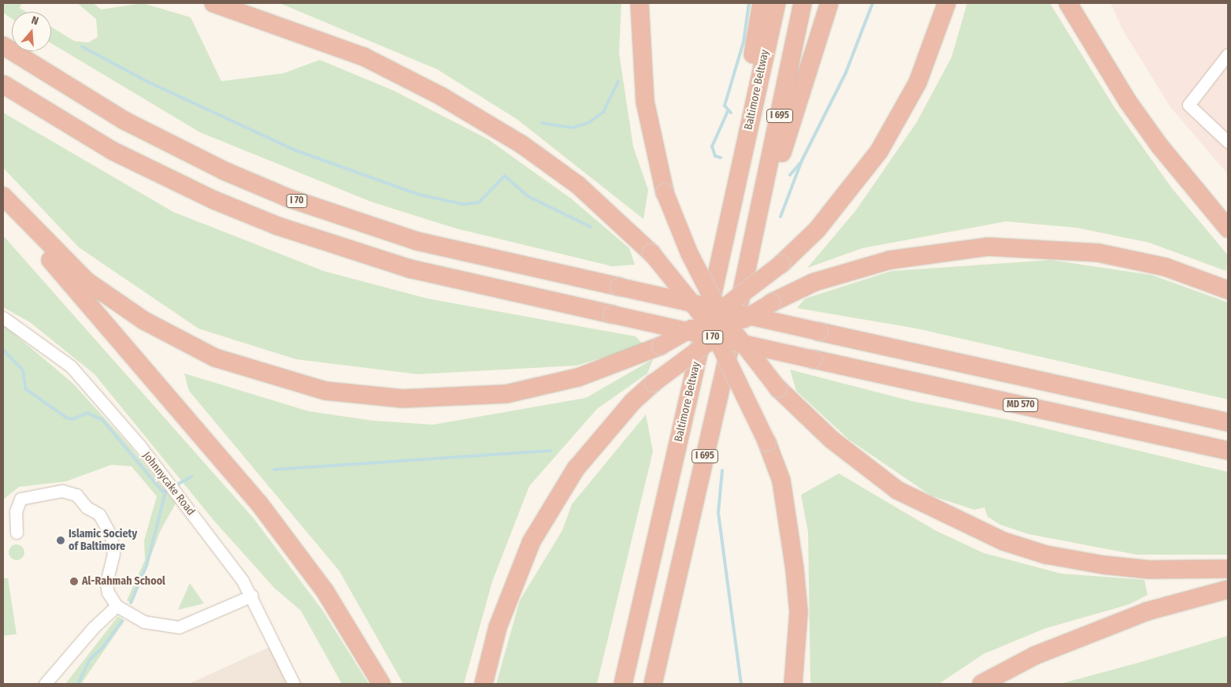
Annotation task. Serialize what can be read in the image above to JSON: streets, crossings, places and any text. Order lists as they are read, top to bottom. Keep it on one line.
{"streets":{"highway":["Baltimore Beltway","I 695","I 70","MD 570"],"street":["Johnnycake Road"]},"crossings":[["I 70","MD 570"]],"places":["Islamic Society of Baltimore","Al-Rahmah School"],"north":"top"}
